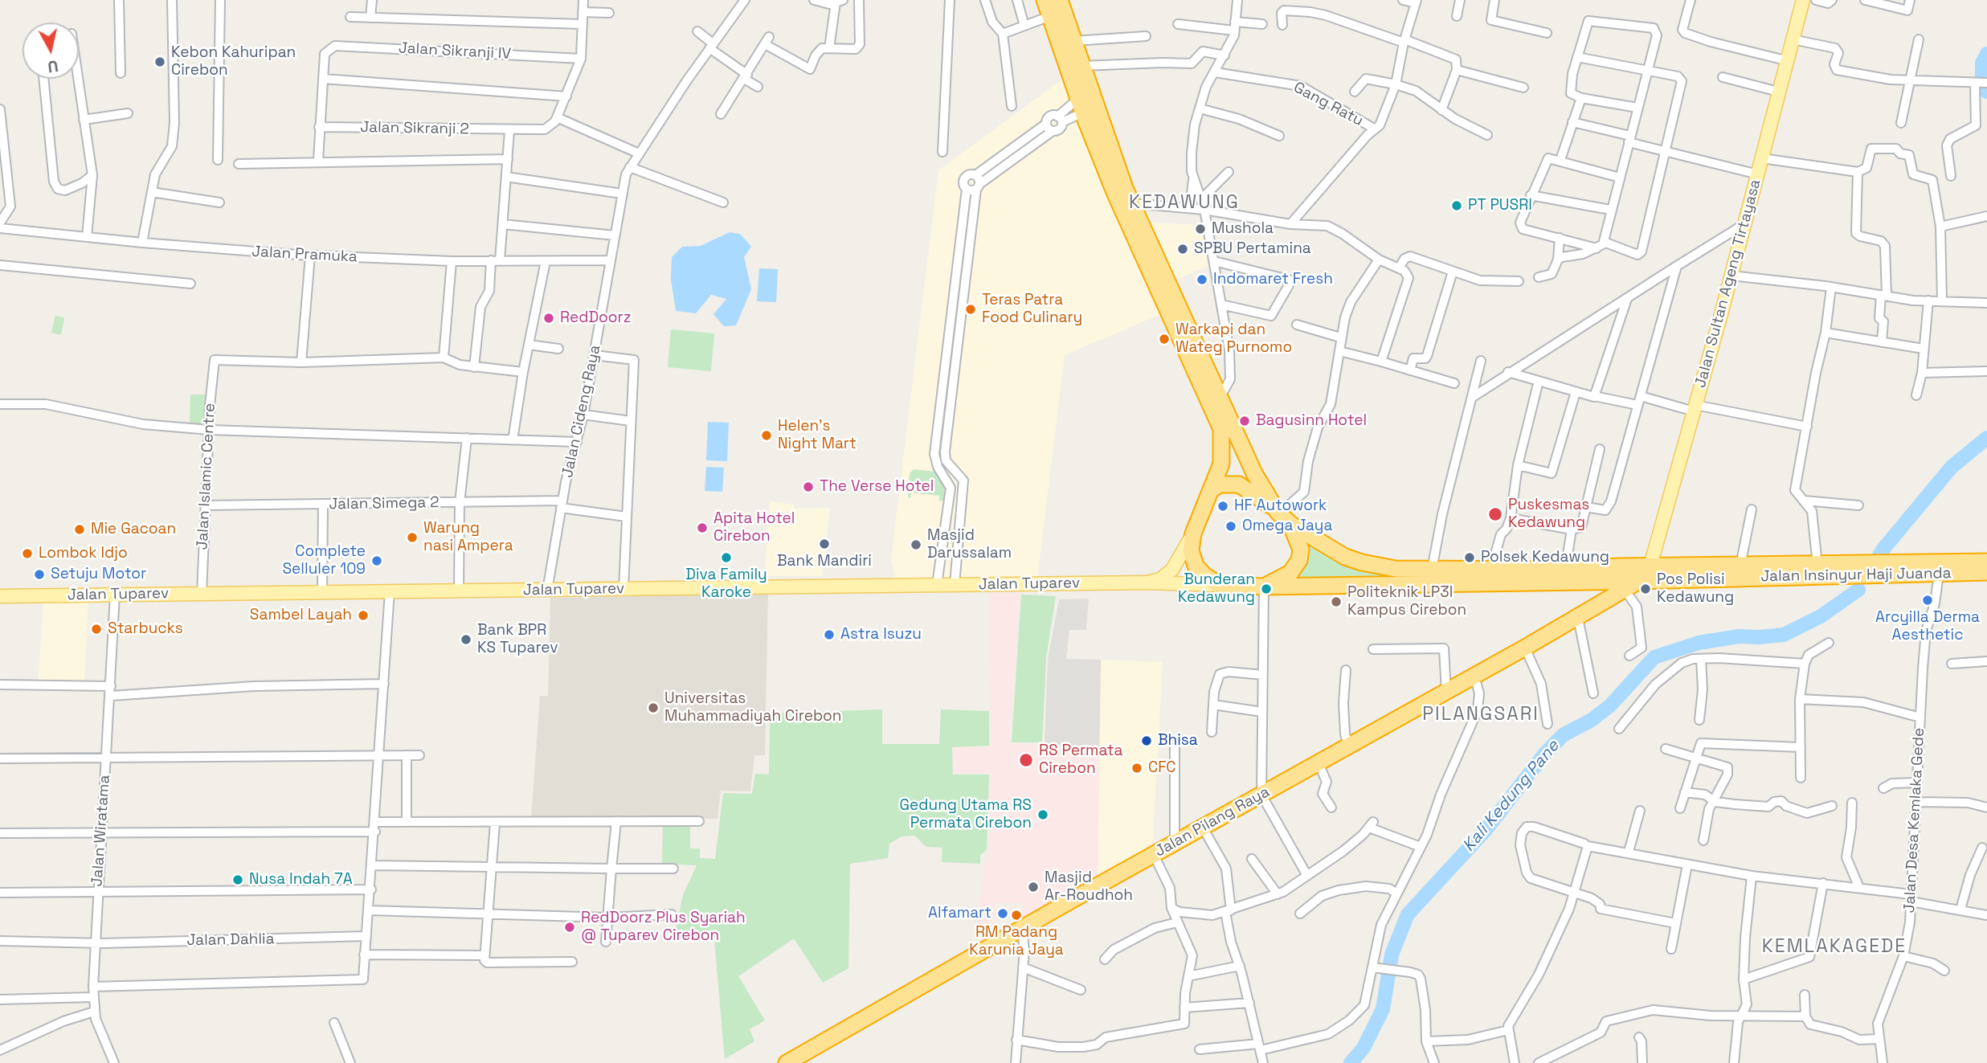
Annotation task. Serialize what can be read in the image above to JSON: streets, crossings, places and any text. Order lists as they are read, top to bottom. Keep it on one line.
{"streets":{"highway":["Jalan Insinyur Haji Juanda","Jalan Pilang Raya"],"main road":["Jalan Sultan Ageng Tirtayasa","Jalan Tuparev"],"street":["Jalan Sikranji IV","Gang Ratu","Jalan Sikranji 2","Jalan Pramuka","Jalan Cideng Raya","Jalan Islamic Centre","Jalan Simega 2","Jalan Desa Kemlaka Gede","Jalan Wiratama","Jalan Dahlia"]},"crossings":[["Jalan Pramuka","Jalan Cideng Raya"],["Jalan Sultan Ageng Tirtayasa","Jalan Insinyur Haji Juanda"],["Jalan Cideng Raya","Jalan Simega 2"],["Jalan Cideng Raya","Jalan Tuparev"],["Jalan Islamic Centre","Jalan Simega 2"],["Jalan Islamic Centre","Jalan Tuparev"],["Jalan Insinyur Haji Juanda","Jalan Tuparev"],["Jalan Insinyur Haji Juanda","Jalan Desa Kemlaka Gede"],["Jalan Insinyur Haji Juanda","Jalan Pilang Raya"],["Jalan Tuparev","Jalan Wiratama"],["Jalan Wiratama","Jalan Dahlia"]],"districts":["KEDAWUNG","PILANGSARI","KEMLAKAGEDE"],"water":["Kali Kedung Pane"],"places":["Kebon Kahuripan Cirebon","PT PUSRI","Mushola","SPBU Pertamina","Indomaret Fresh","Teras Patra Food Culinary","RedDoorz","Warkapi dan Wateg Purnomo","Bagusinn Hotel","Helen's Night Mart","The Verse Hotel","HF Autowork","Puskesmas Kedawung","Omega Jaya","Apita Hotel Cirebon","Mie Gacoan","Warung nasi Ampera","Bank Mandiri","Masjid Darussalam","Lombok Idjo","Diva Family Karoke","Polsek Kedawung","Complete Selluler 109","Setuju Motor","Bunderan Kedawung","Pos Polisi Kedawung","Arcyilla Derma Aesthetic","Politeknik LP3I Kampus Cirebon","Sambel Layah","Starbucks","Astra Isuzu","Bank BPR KS Tuparev","Universitas Muhammadiyah Cirebon","Bhisa","RS Permata Cirebon","CFC","Gedung Utama RS Permata Cirebon","Nusa Indah 7A","Masjid Ar-Roudhoh","Alfamart","RM Padang Karunia Jaya","RedDoorz Plus Syariah @ Tuparev Cirebon"],"north":"bottom"}
